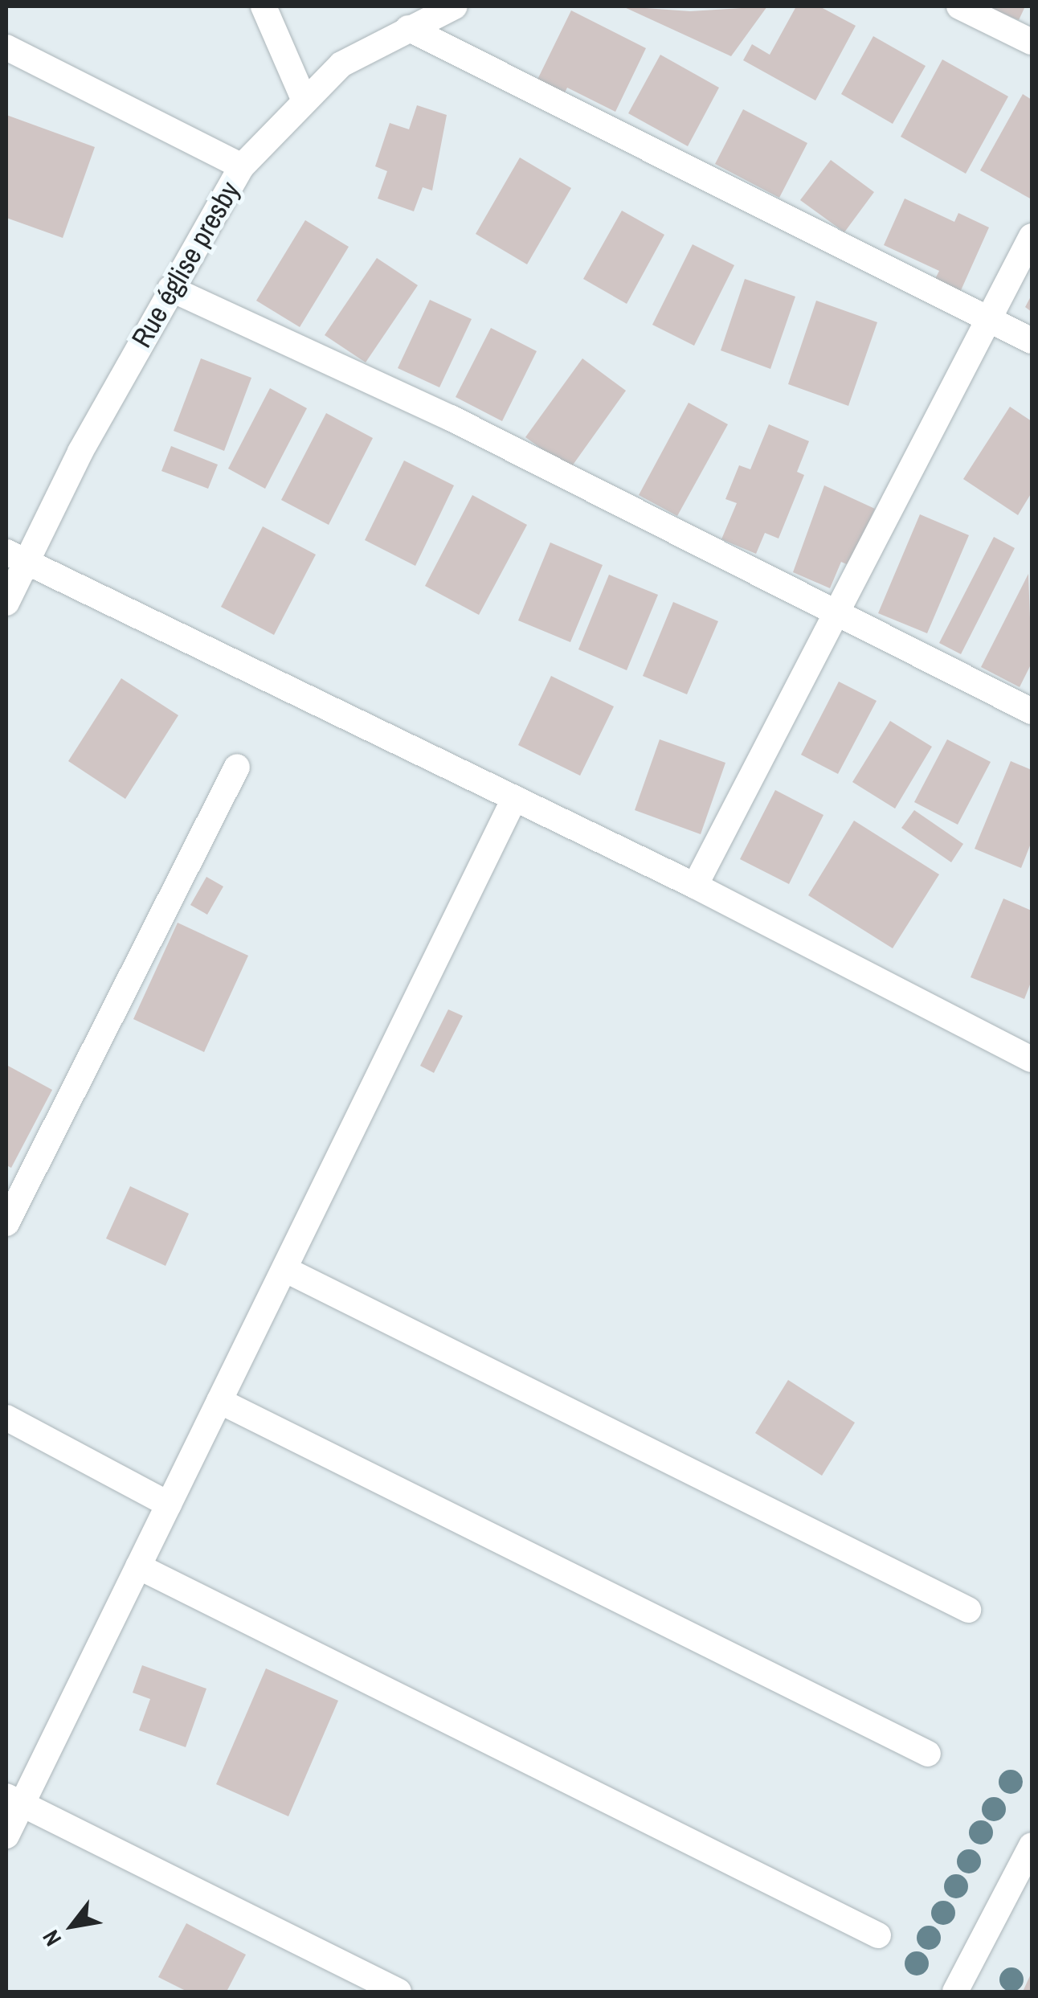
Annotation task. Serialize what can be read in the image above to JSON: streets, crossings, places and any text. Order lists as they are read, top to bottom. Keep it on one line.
{"streets":{"street":["Rue église presby"]},"north":"bottom left"}
